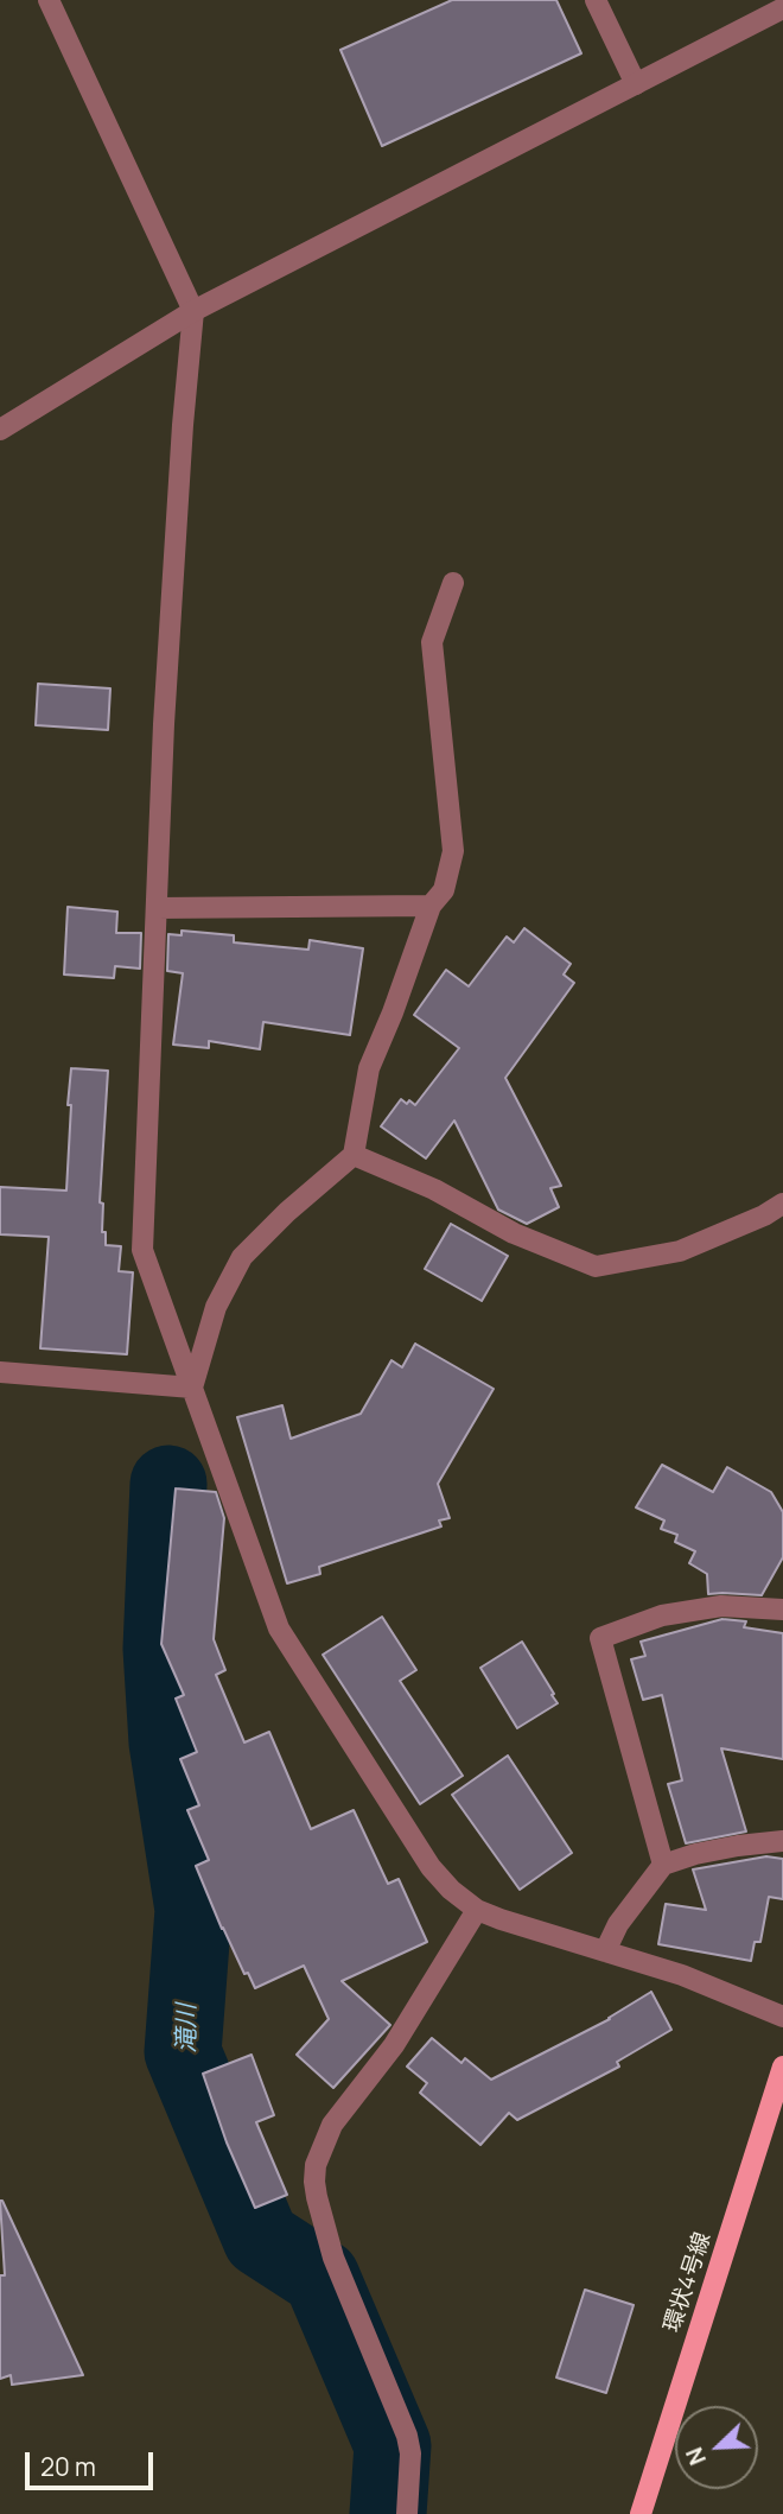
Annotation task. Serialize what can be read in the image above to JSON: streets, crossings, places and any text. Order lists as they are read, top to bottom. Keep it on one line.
{"streets":{"main road":["環状4号線"]},"water":["滝川"],"scale_bar":"20 m","north":"bottom left"}
